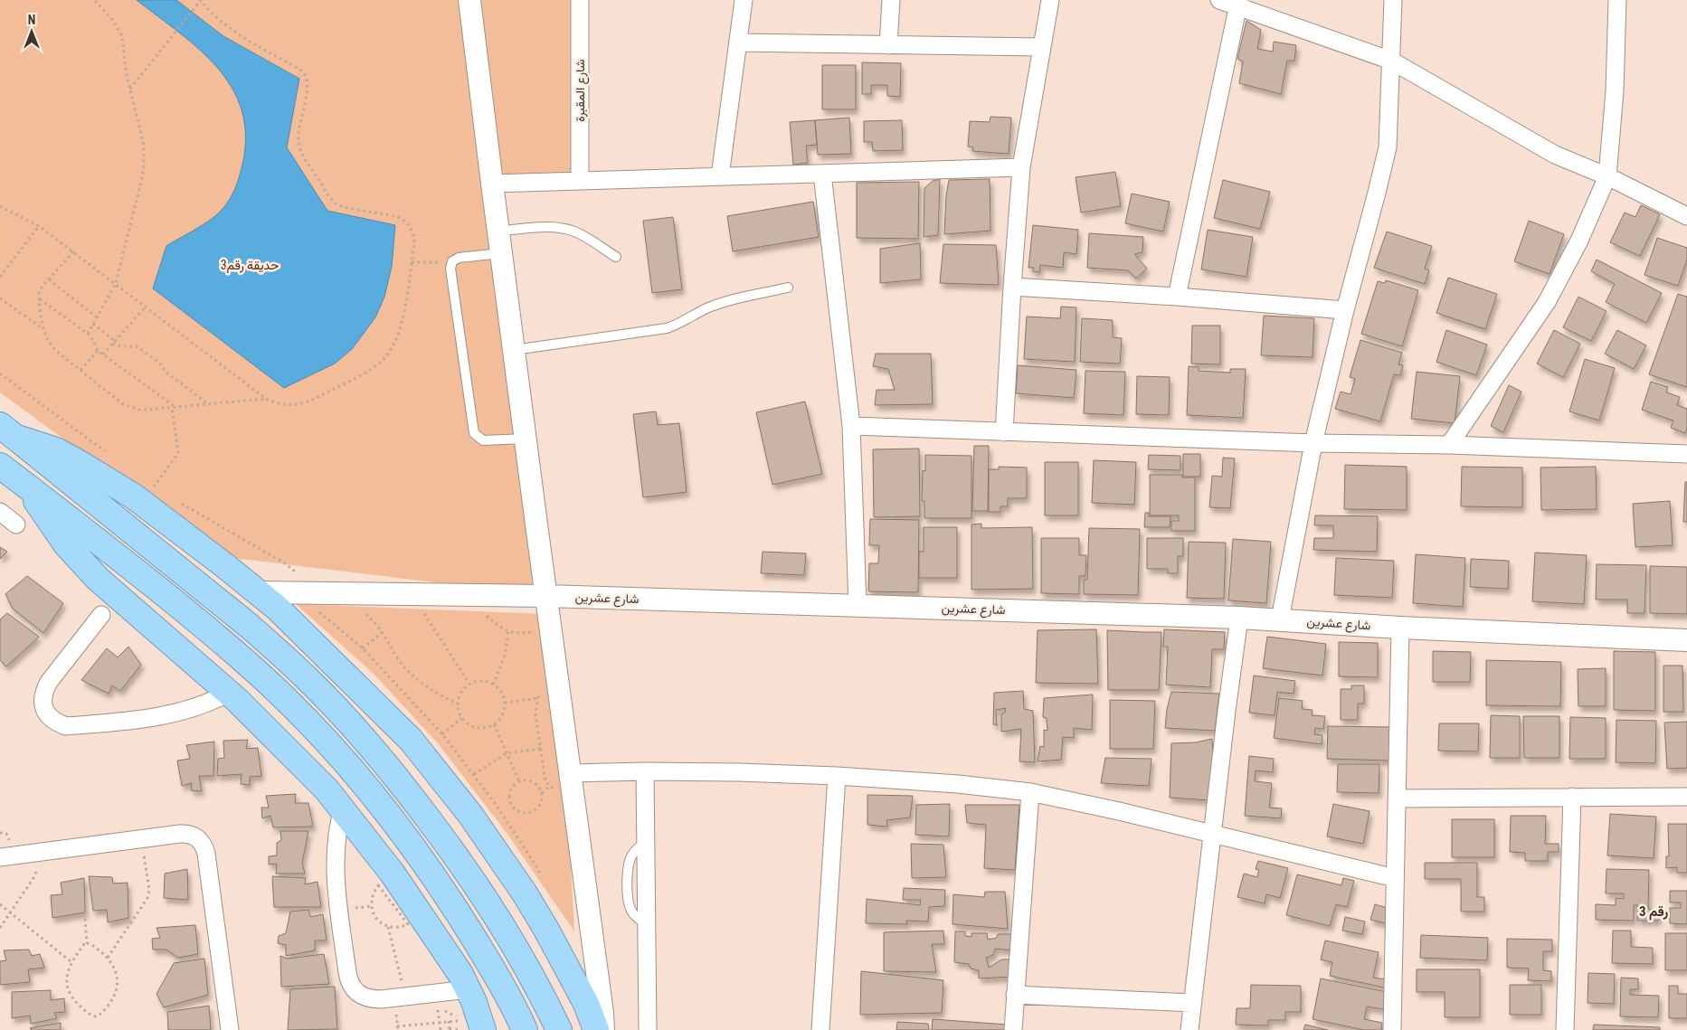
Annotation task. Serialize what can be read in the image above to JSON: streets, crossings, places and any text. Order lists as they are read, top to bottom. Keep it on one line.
{"streets":{"street":["شارع المقبرة","شارع عشرين"]},"districts":["رقم 3"],"parks":["حديقة رقم3"],"north":"top"}
